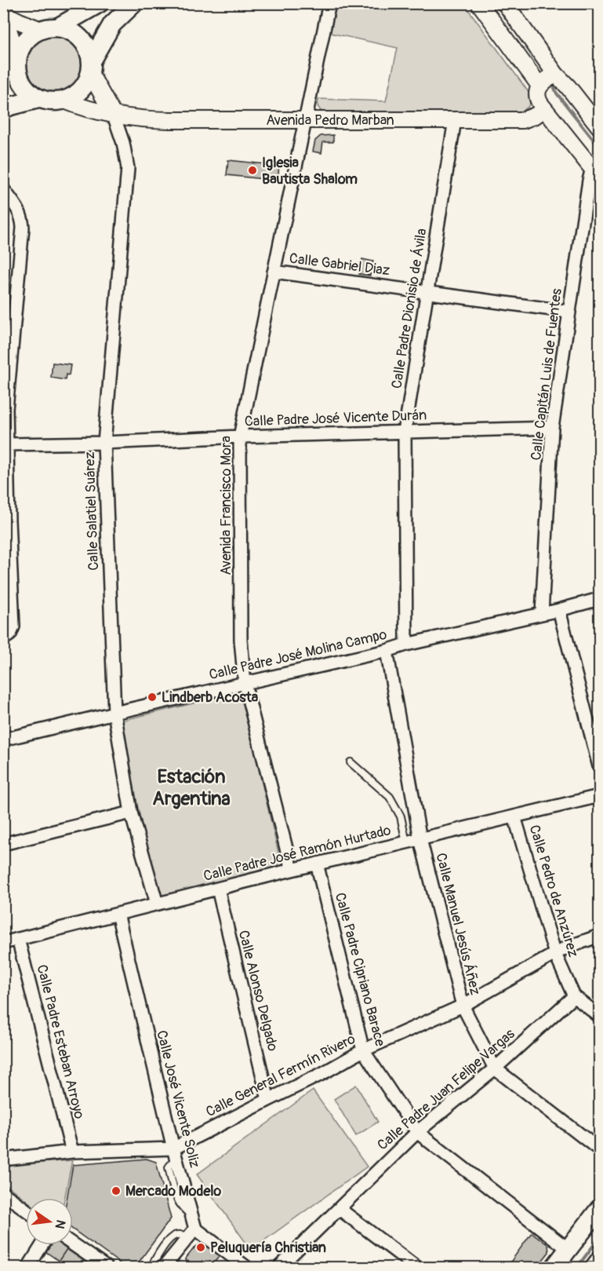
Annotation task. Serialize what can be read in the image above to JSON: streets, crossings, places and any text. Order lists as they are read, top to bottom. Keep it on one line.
{"streets":{"street":["Avenida Pedro Marban","Calle Gabriel Diaz","Calle Padre Dionisio de Ávila","Calle Capitán Luis de Fuentes","Calle Padre José Vicente Durán","Avenida Francisco Mora","Calle Salatiel Suárez","Calle Padre José Molina Campo","Calle Padre José Ramón Hurtado","Calle Pedro de Anzúrez","Calle Manuel Jesús Áñez","Calle Padre Cipriano Barace","Calle Alonso Delgado","Calle Padre Esteban Arroyo","Calle General Fermín Rivero","Calle Padre Juan Felipe Vargas","Calle José Vicente Soliz"]},"crossings":[["Avenida Pedro Marban","Calle Padre Dionisio de Ávila"],["Avenida Pedro Marban","Avenida Francisco Mora"],["Avenida Pedro Marban","Calle Salatiel Suárez"],["Calle Gabriel Diaz","Calle Padre Dionisio de Ávila"],["Calle Gabriel Diaz","Calle Capitán Luis de Fuentes"],["Calle Gabriel Diaz","Avenida Francisco Mora"],["Calle Padre Dionisio de Ávila","Calle Padre José Vicente Durán"],["Calle Padre Dionisio de Ávila","Calle Padre José Molina Campo"],["Calle Capitán Luis de Fuentes","Calle Padre José Vicente Durán"],["Calle Capitán Luis de Fuentes","Calle Padre José Molina Campo"],["Calle Padre José Vicente Durán","Avenida Francisco Mora"],["Calle Padre José Vicente Durán","Calle Salatiel Suárez"],["Avenida Francisco Mora","Calle Padre José Molina Campo"],["Avenida Francisco Mora","Calle Padre José Ramón Hurtado"],["Calle Salatiel Suárez","Calle Padre José Molina Campo"],["Calle Salatiel Suárez","Calle Padre José Ramón Hurtado"],["Calle Padre José Molina Campo","Calle Manuel Jesús Áñez"],["Calle Padre José Ramón Hurtado","Calle Pedro de Anzúrez"],["Calle Padre José Ramón Hurtado","Calle Manuel Jesús Áñez"],["Calle Padre José Ramón Hurtado","Calle Padre Cipriano Barace"],["Calle Padre José Ramón Hurtado","Calle Alonso Delgado"],["Calle Padre José Ramón Hurtado","Calle Padre Esteban Arroyo"],["Calle Padre José Ramón Hurtado","Calle José Vicente Soliz"],["Calle Pedro de Anzúrez","Calle General Fermín Rivero"],["Calle Pedro de Anzúrez","Calle Padre Juan Felipe Vargas"],["Calle Manuel Jesús Áñez","Calle General Fermín Rivero"],["Calle Manuel Jesús Áñez","Calle Padre Juan Felipe Vargas"],["Calle Padre Cipriano Barace","Calle General Fermín Rivero"],["Calle Padre Cipriano Barace","Calle Padre Juan Felipe Vargas"],["Calle Alonso Delgado","Calle General Fermín Rivero"],["Calle Padre Esteban Arroyo","Calle General Fermín Rivero"],["Calle General Fermín Rivero","Calle José Vicente Soliz"]],"districts":["Estación Argentina"],"places":["Iglesia Bautista Shalom","Lindberb Acosta","Mercado Modelo","Peluquería Christian"],"north":"right"}
